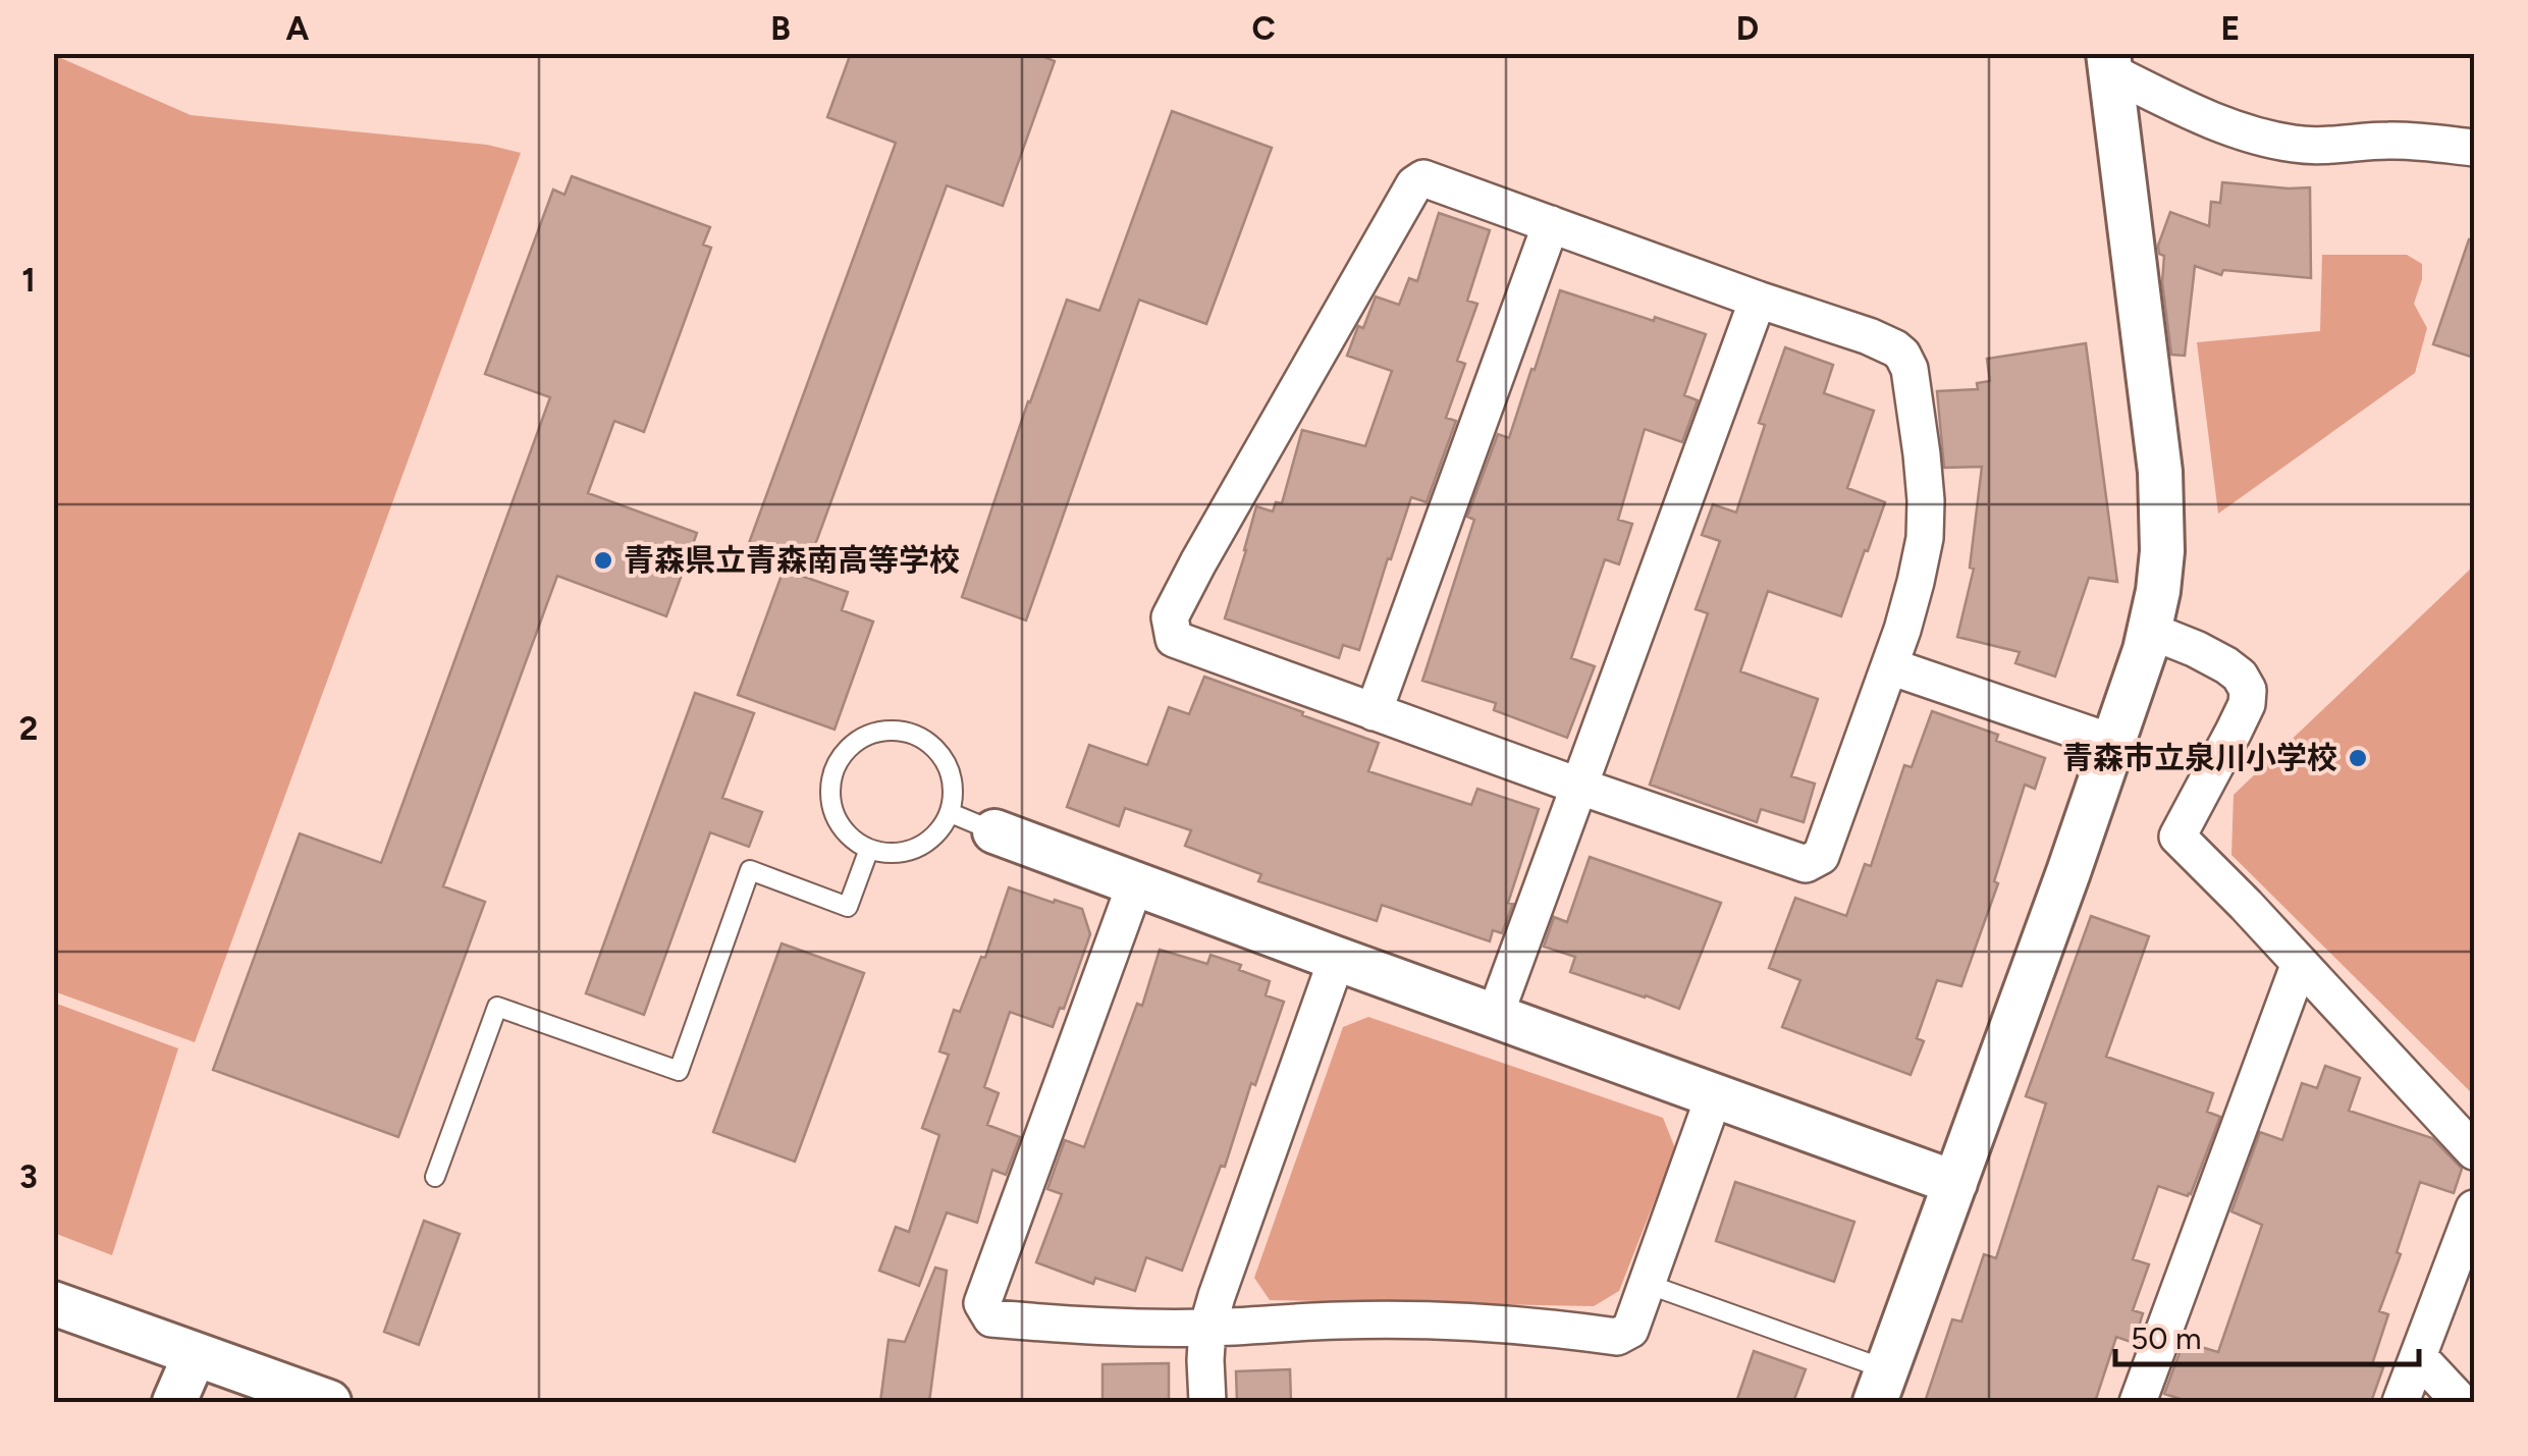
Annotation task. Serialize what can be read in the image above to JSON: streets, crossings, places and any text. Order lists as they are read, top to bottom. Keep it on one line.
{"places":["青森県立青森南高等学校","青森市立泉川小学校"],"scale_bar":"50 m","grid":{"columns":["A","B","C","D","E"],"rows":["1","2","3"]}}
